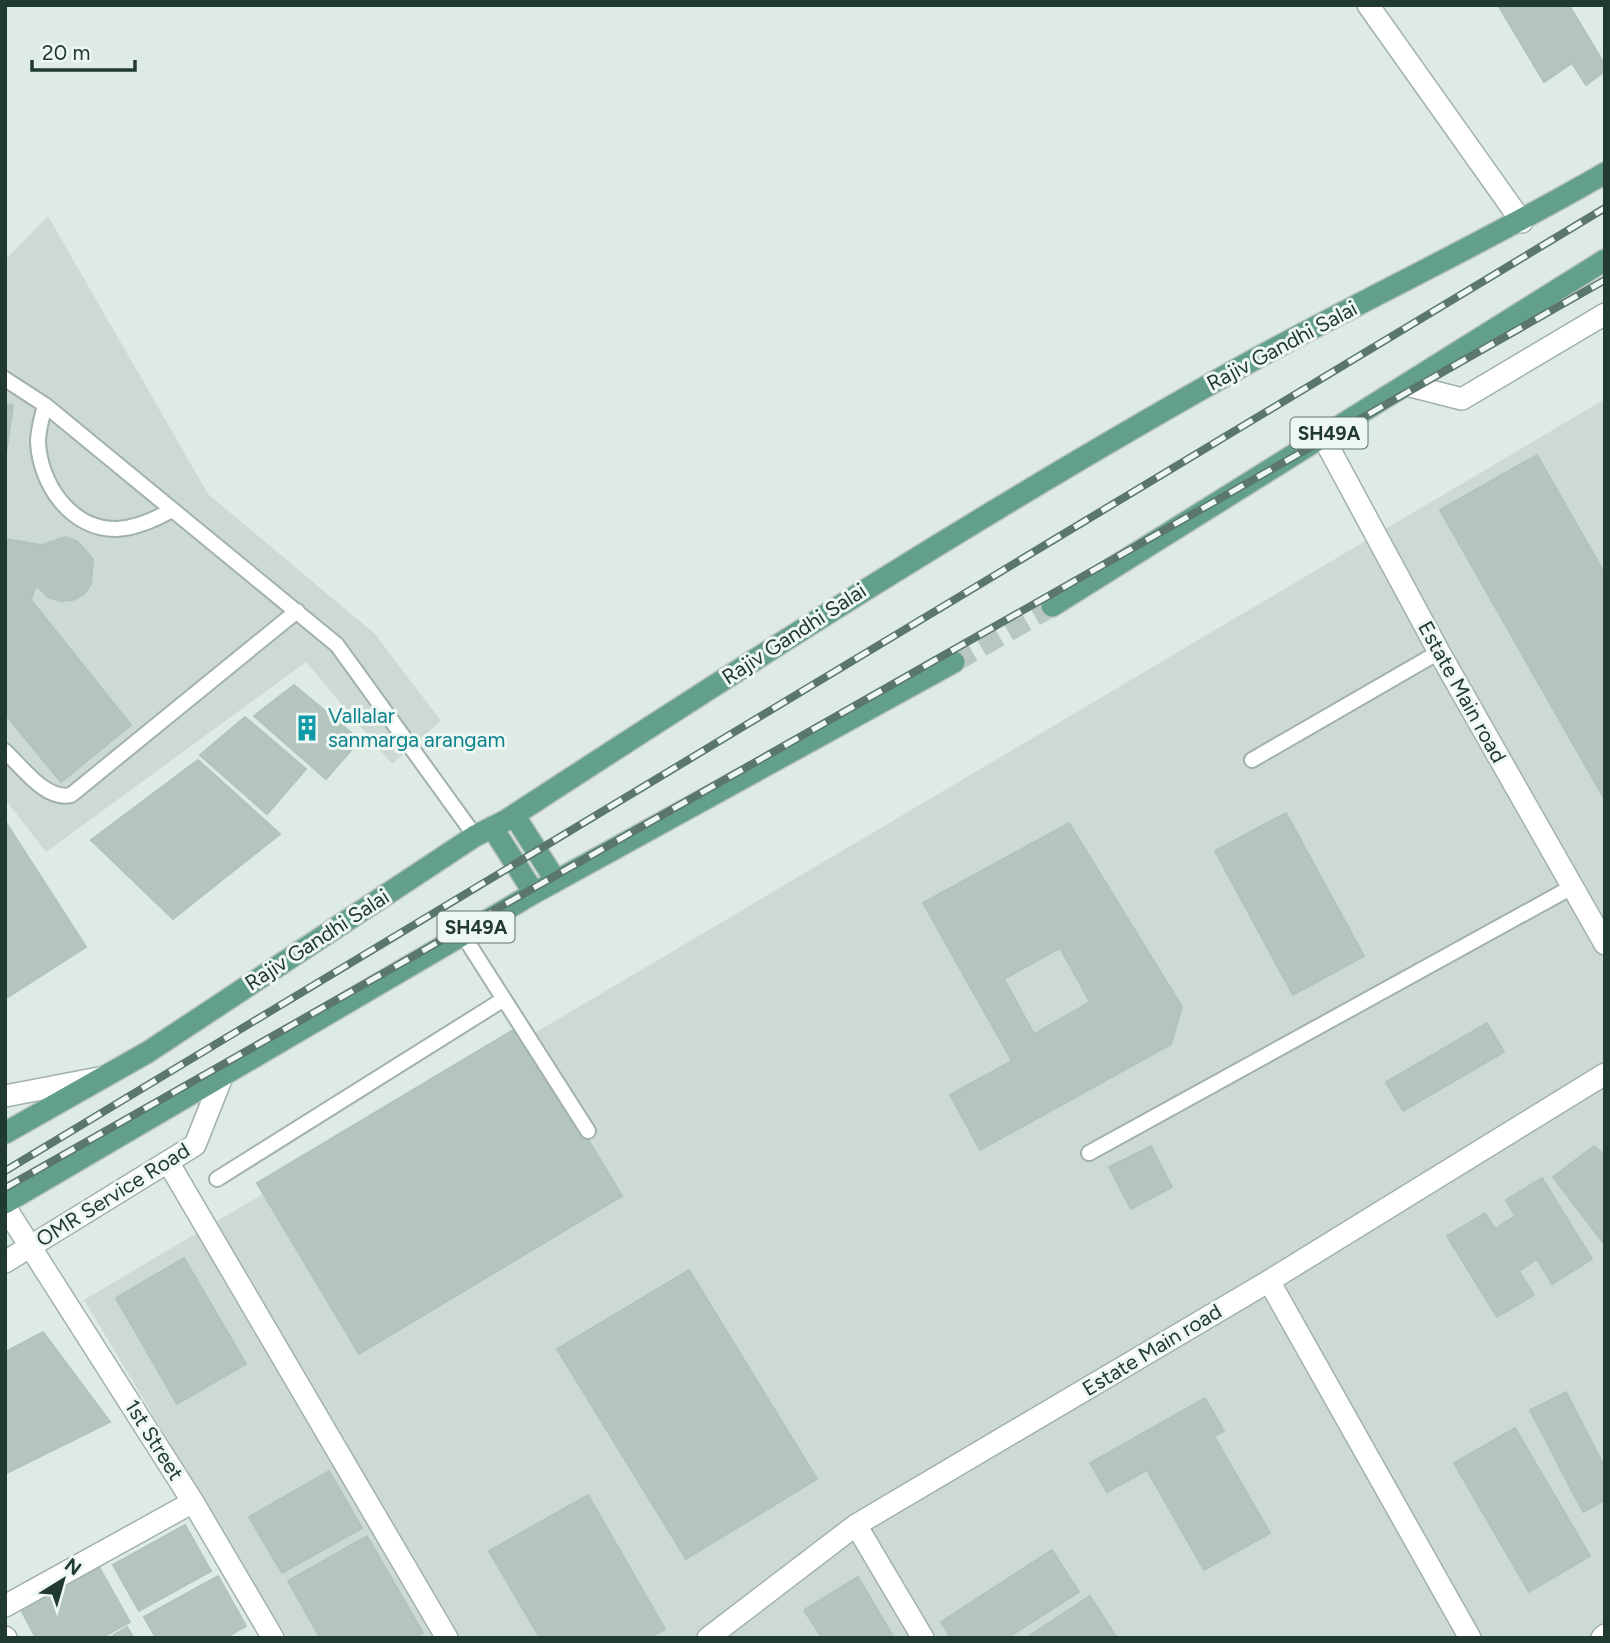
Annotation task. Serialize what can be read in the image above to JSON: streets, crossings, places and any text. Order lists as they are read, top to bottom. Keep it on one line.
{"streets":{"main road":["Rajiv Gandhi Salai","SH49A"],"street":["Estate Main road","OMR Service Road","1st Street"]},"crossings":[["SH49A","Estate Main road"],["SH49A","OMR Service Road"],["SH49A","1st Street"],["OMR Service Road","1st Street"]],"places":{"building":["Vallalar sanmarga arangam"]},"scale_bar":"20 m","north":"top right"}
